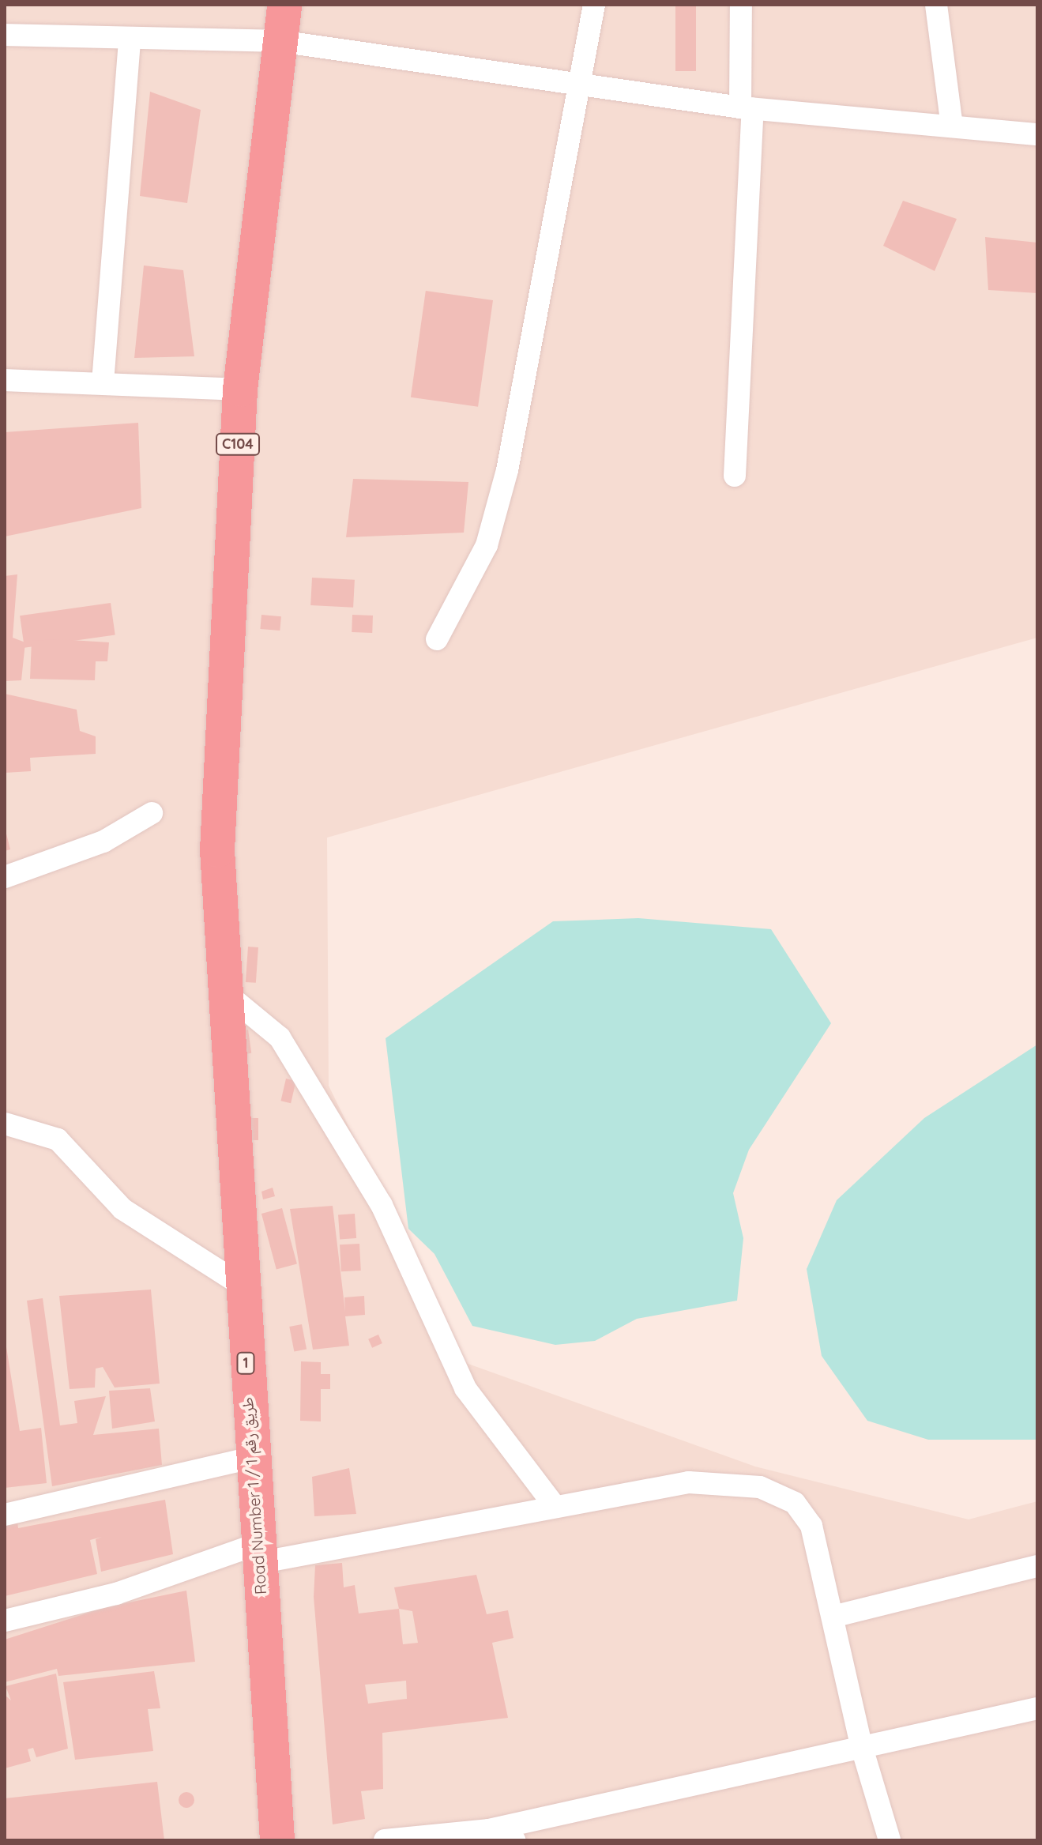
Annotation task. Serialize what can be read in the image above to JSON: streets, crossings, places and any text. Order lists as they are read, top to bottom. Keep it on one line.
{"streets":{"highway":["C104","1","Road Number 1 / طريق رقم 1"]},"crossings":[["C104","Road Number 1 / طريق رقم 1"]]}
